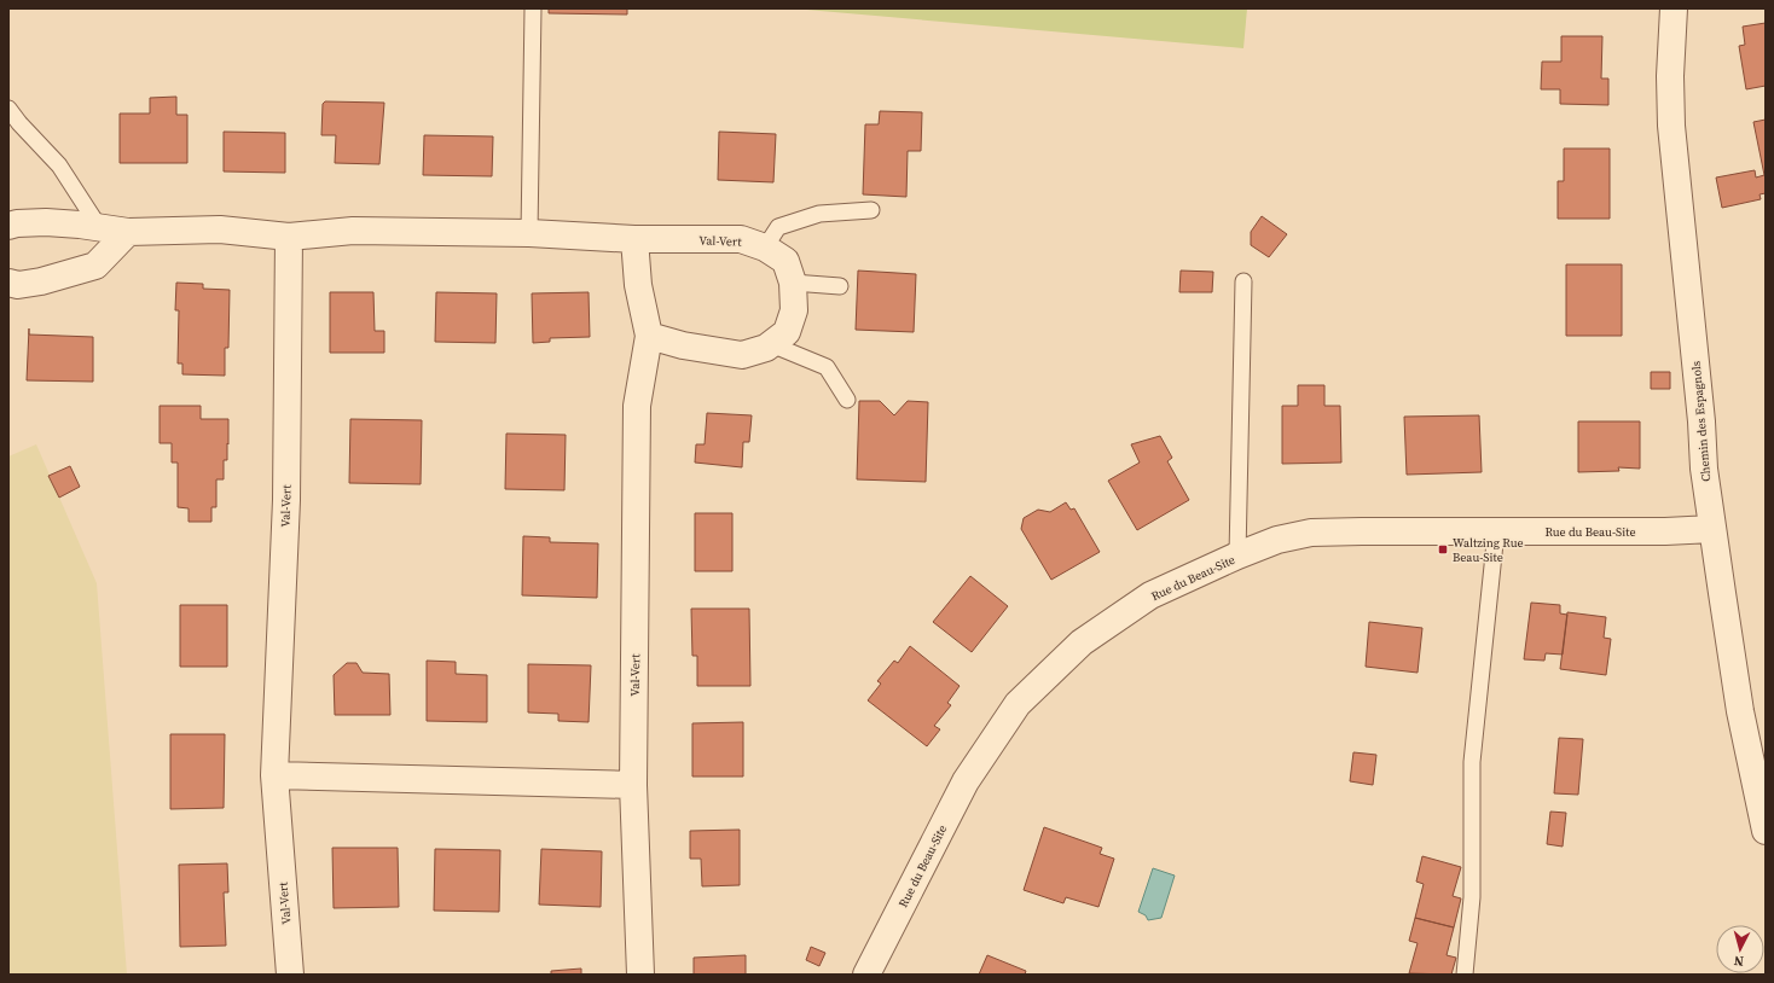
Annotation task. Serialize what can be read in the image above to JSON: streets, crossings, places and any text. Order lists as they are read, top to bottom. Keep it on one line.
{"streets":{"street":["Val-Vert","Chemin des Espagnols","Rue du Beau-Site"]},"crossings":[["Chemin des Espagnols","Rue du Beau-Site"]],"places":{"transit":["Waltzing Rue Beau-Site"]},"north":"bottom"}
